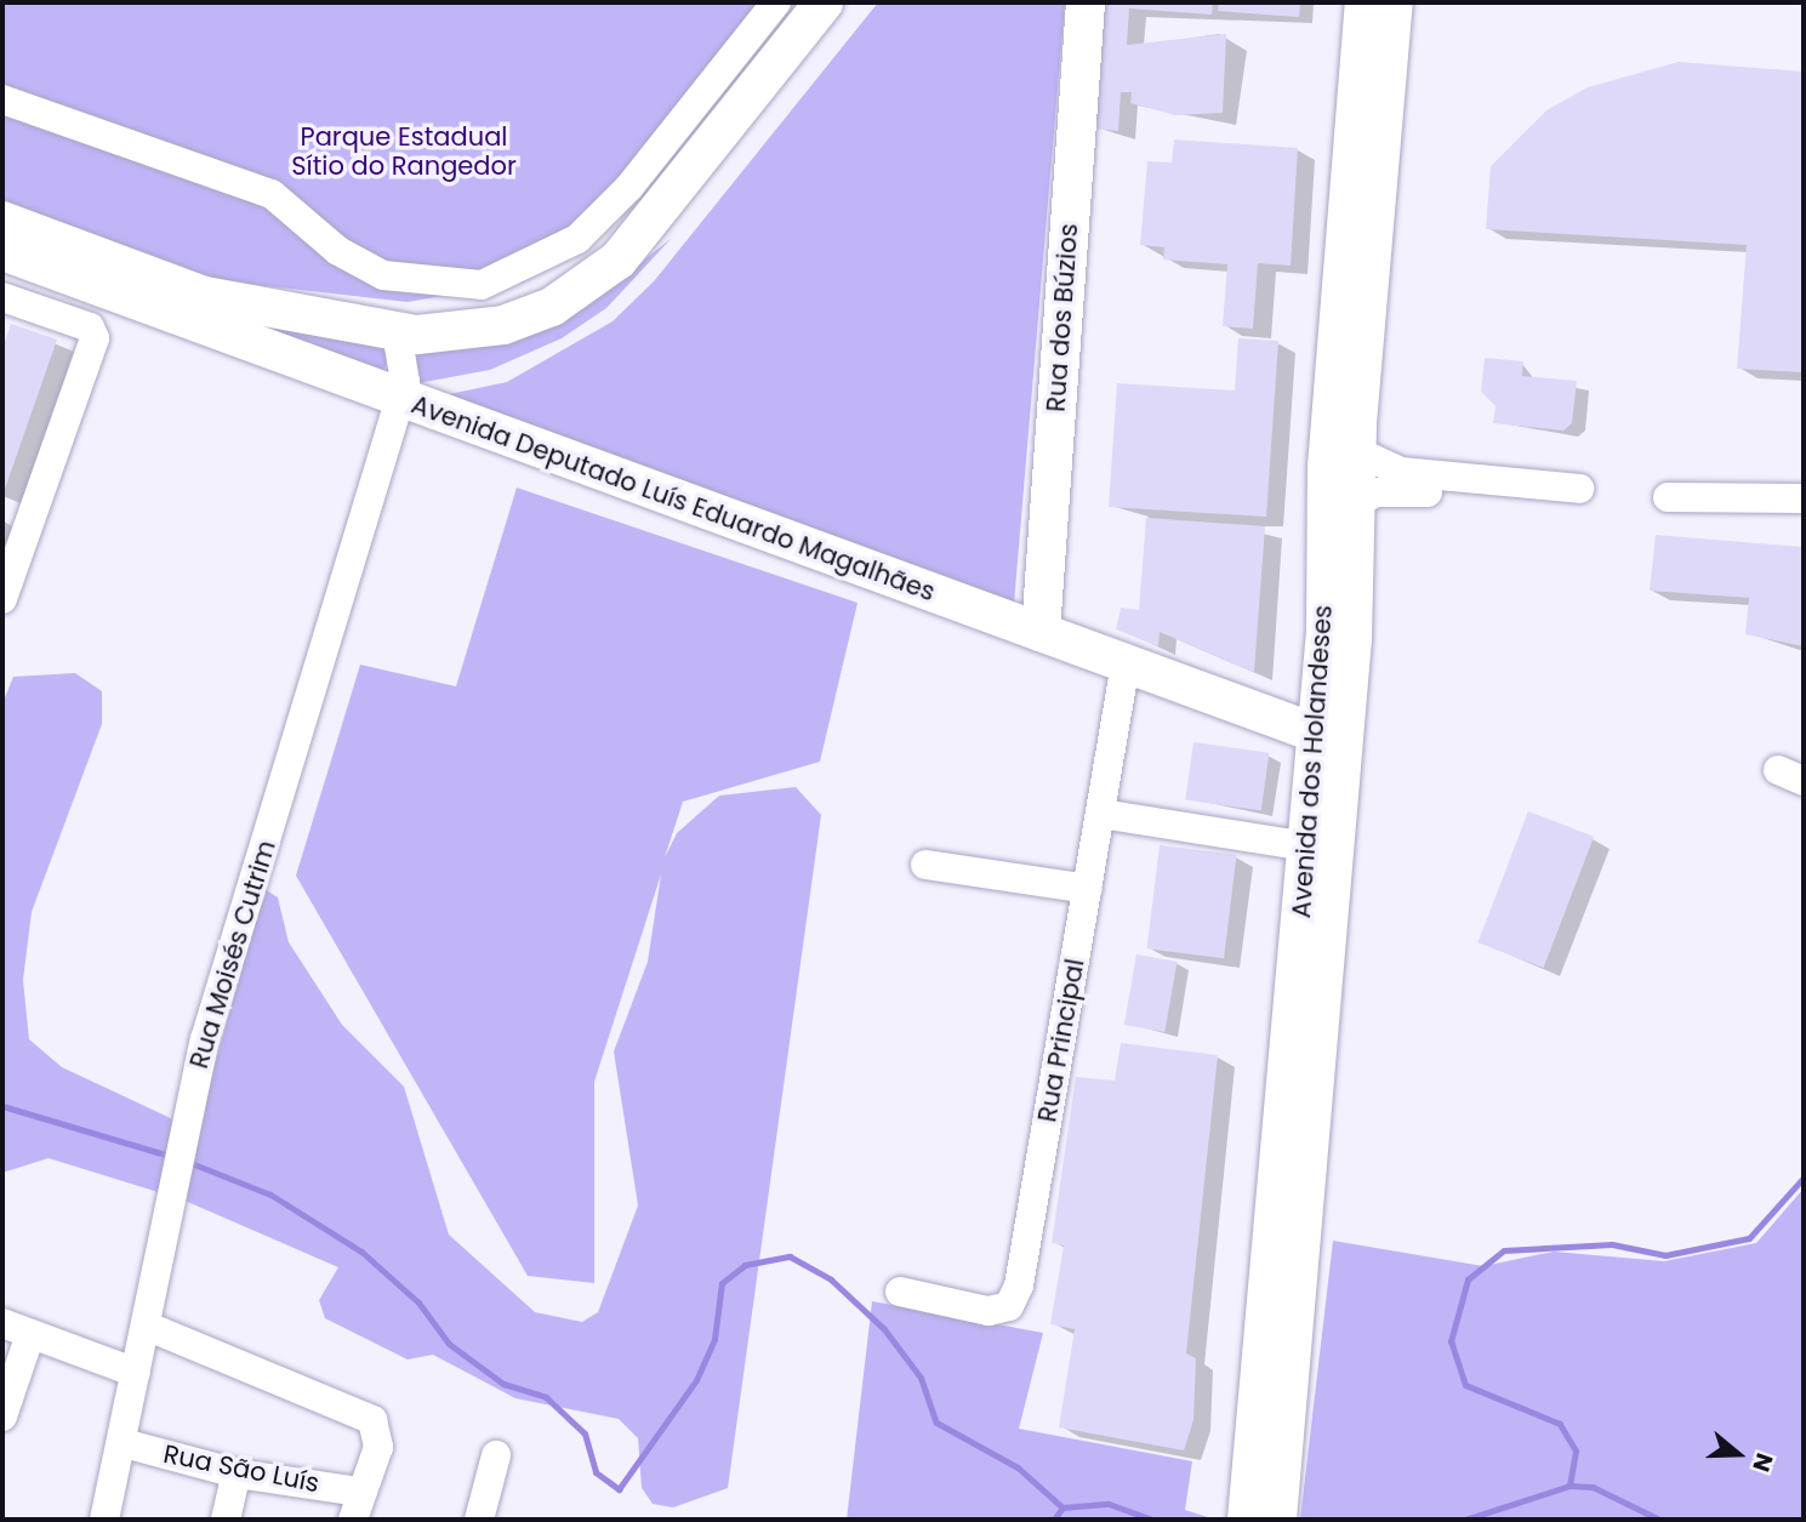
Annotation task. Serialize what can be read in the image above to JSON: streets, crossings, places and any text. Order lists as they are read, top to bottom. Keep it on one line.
{"streets":{"main road":["Rua dos Búzios","Avenida Deputado Luís Eduardo Magalhães","Avenida dos Holandeses"],"street":["Rua Moisés Cutrim","Rua Principal","Rua São Luís"]},"crossings":[["Rua dos Búzios","Avenida Deputado Luís Eduardo Magalhães"],["Avenida Deputado Luís Eduardo Magalhães","Avenida dos Holandeses"],["Avenida Deputado Luís Eduardo Magalhães","Rua Moisés Cutrim"],["Avenida Deputado Luís Eduardo Magalhães","Rua Principal"],["Rua Moisés Cutrim","Rua São Luís"]],"parks":["Parque Estadual Sítio do Rangedor"],"north":"right"}
